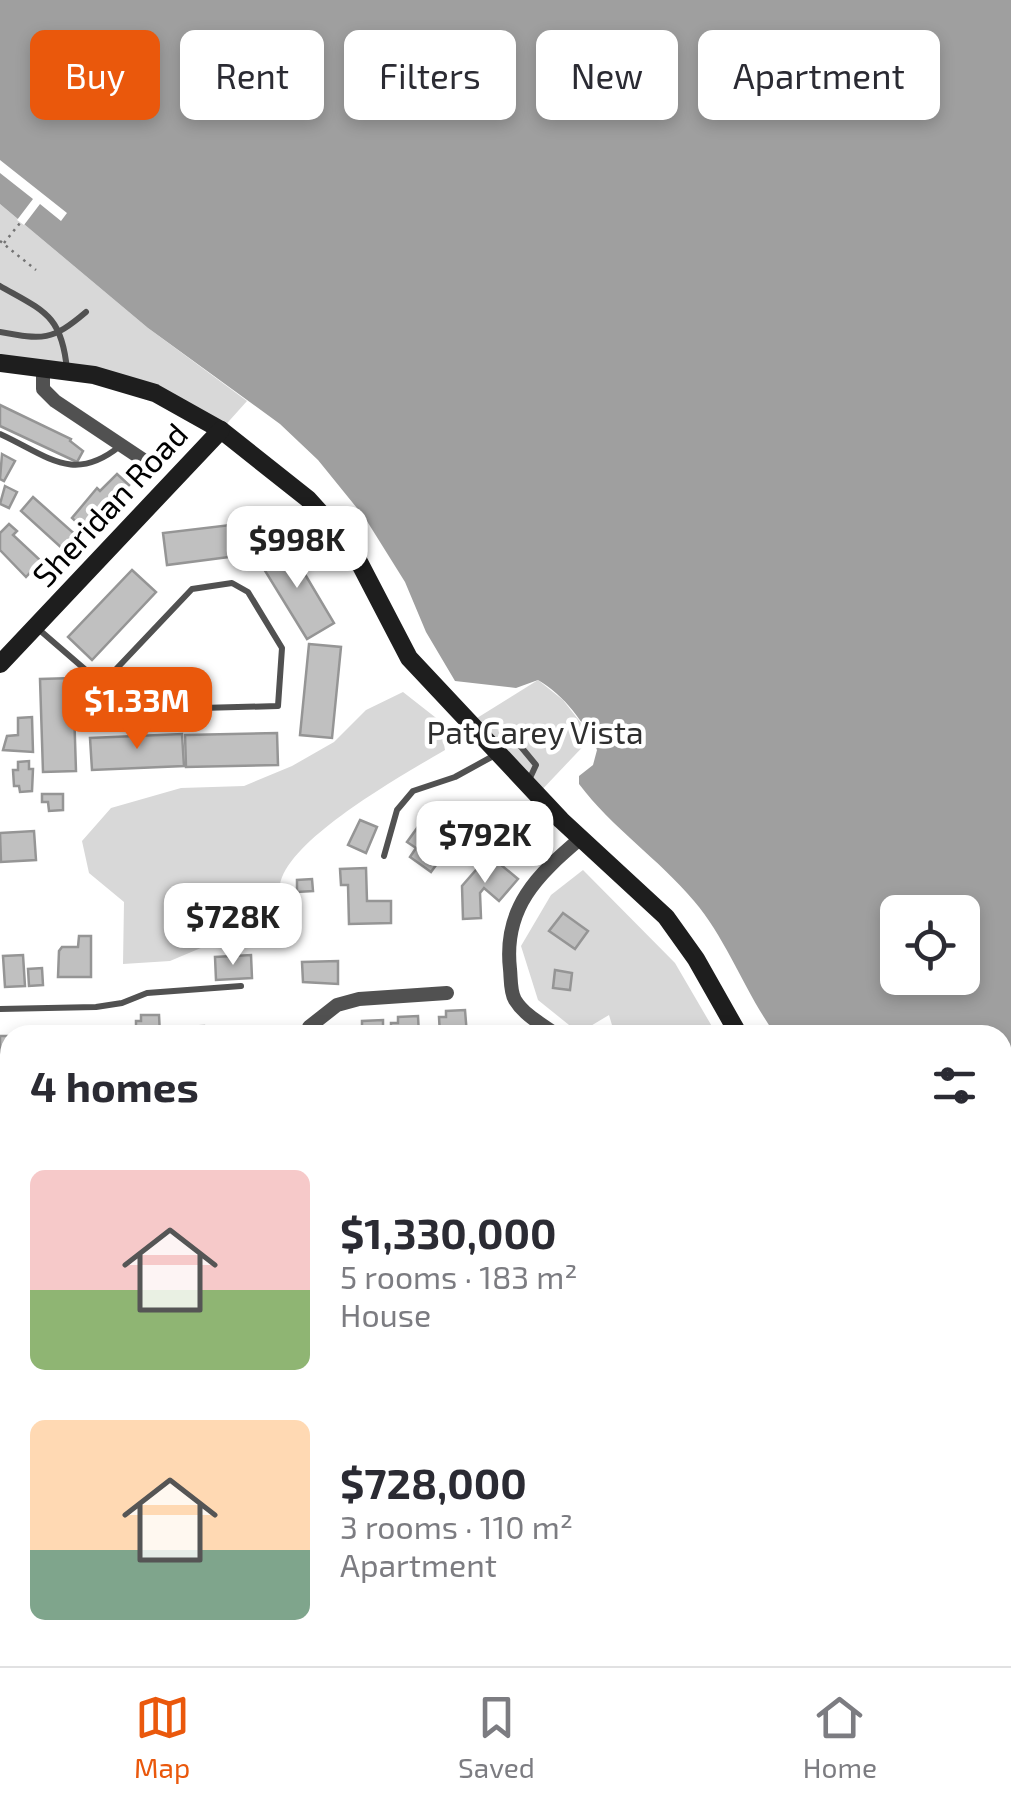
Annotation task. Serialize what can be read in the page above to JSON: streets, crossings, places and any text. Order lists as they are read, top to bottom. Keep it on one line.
{"streets":{"main road":["Sheridan Road"]},"parks":["Pat Carey Vista"],"page":{"chip":["Buy","Rent","Filters","New","Apartment"],"price":["$998K","$1.33M","$792K","$728K"],"heading":"4 homes","list":[{"name":"$1,330,000","note":"5 rooms · 183 m² · House"},{"name":"$728,000","note":"3 rooms · 110 m² · Apartment"}],"tabs":["Map","Saved","Home"]}}
